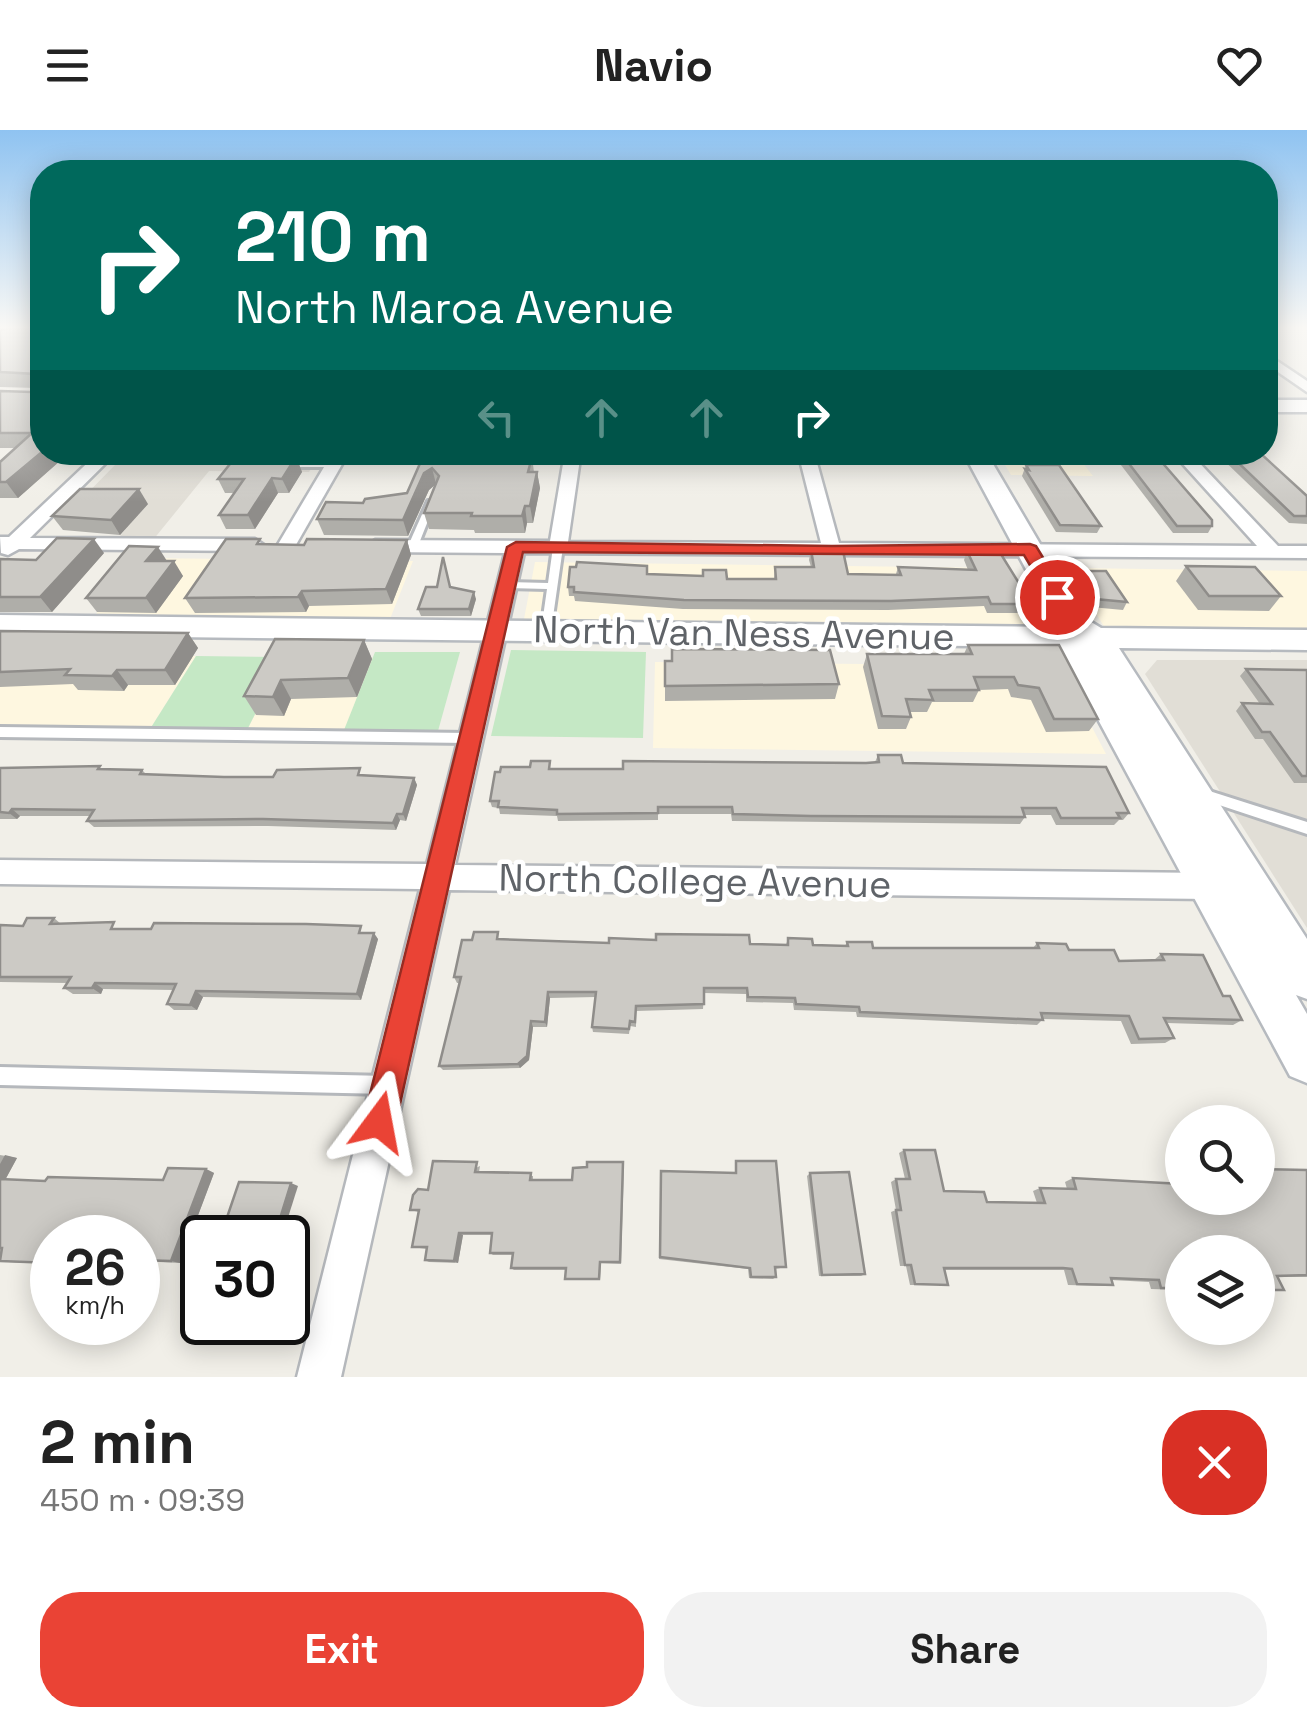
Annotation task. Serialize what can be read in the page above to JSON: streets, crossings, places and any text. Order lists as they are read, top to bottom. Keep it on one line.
{"streets":{"main road":["North Van Ness Avenue"],"street":["North College Avenue"]},"page":{"header":"Navio","turn":["210 m","North Maroa Avenue"],"speed":"26 km/h","limit":"30","heading":["2 min","450 m · 09:39"],"buttons":["Exit","Share"]}}
